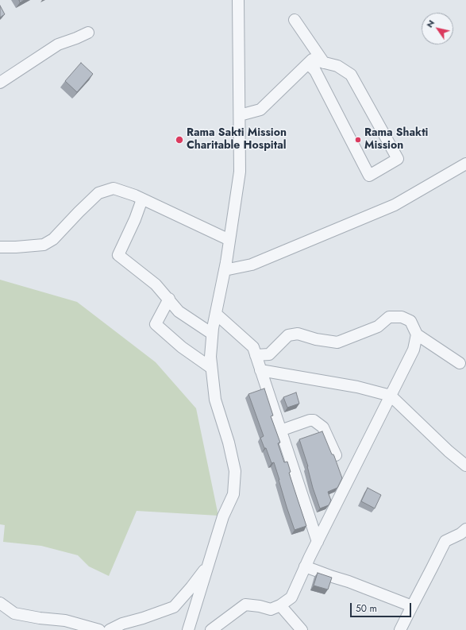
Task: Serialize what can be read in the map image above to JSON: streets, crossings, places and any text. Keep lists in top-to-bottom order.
{
  "places": ["Rama Sakti Mission Charitable Hospital", "Rama Shakti Mission"],
  "scale_bar": "50 m",
  "north": "top left"
}
